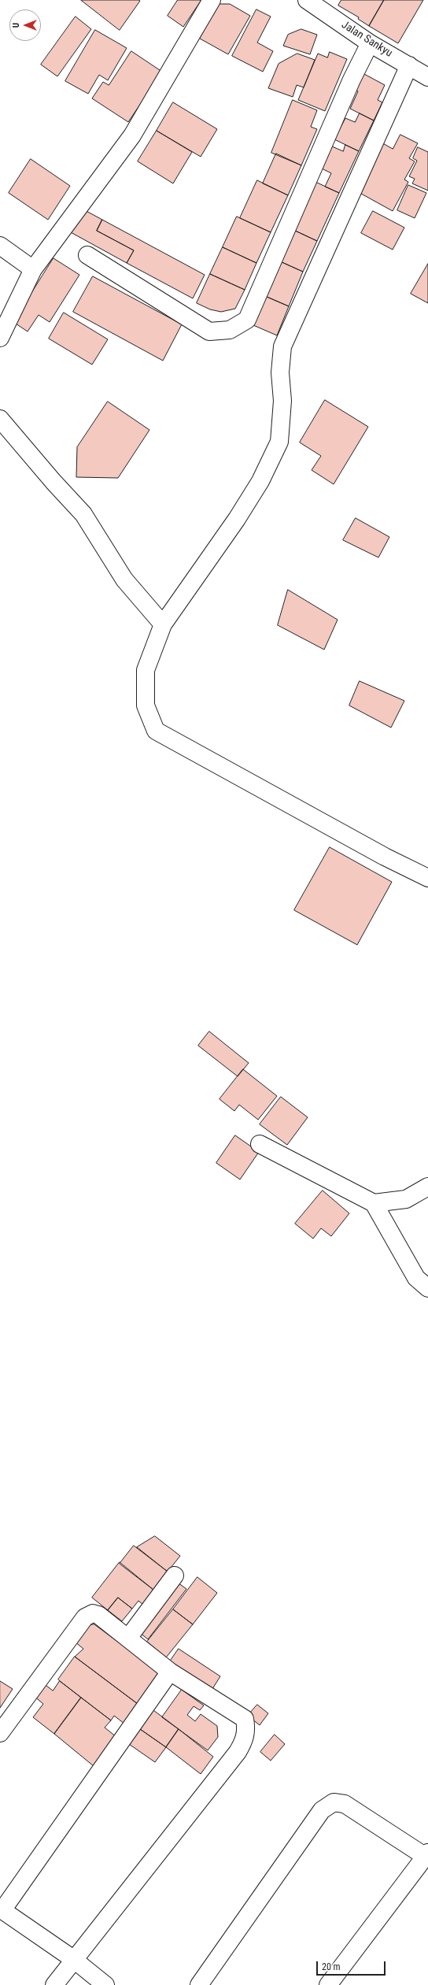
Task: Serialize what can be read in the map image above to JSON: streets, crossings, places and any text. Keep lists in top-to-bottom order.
{
  "streets": {
    "street": ["Jalan Sankyu"]
  },
  "scale_bar": "20 m",
  "north": "left"
}
